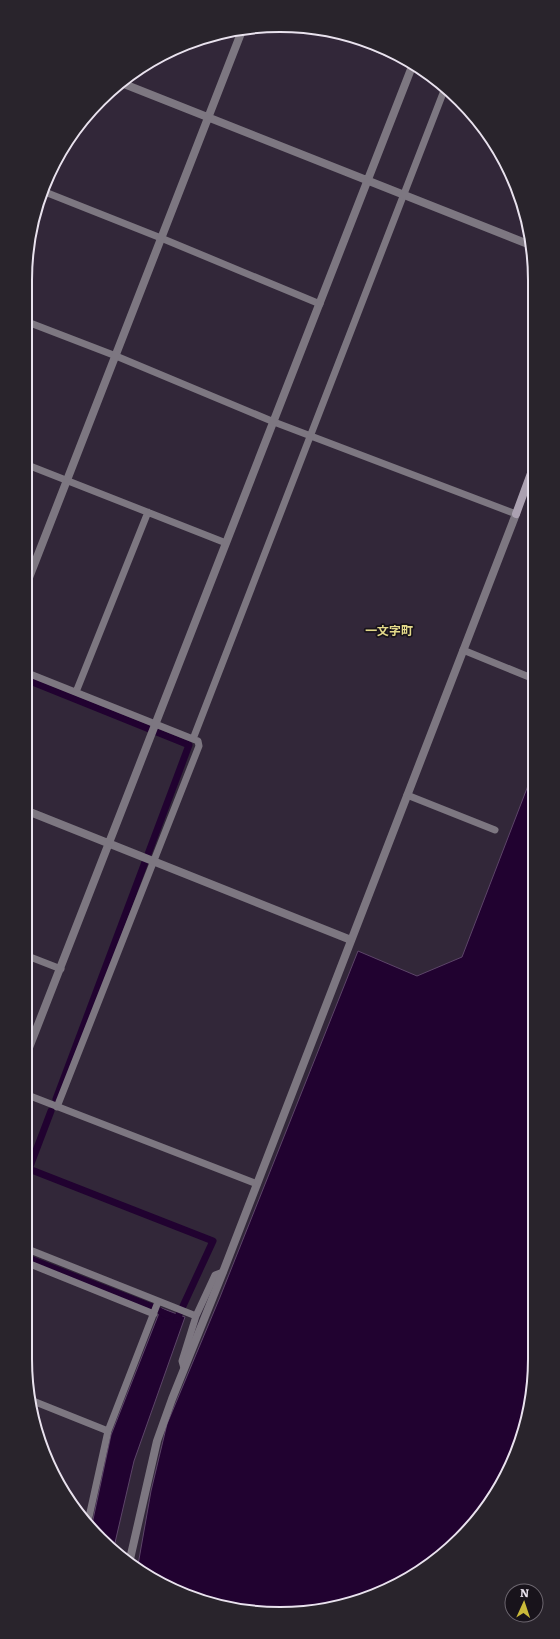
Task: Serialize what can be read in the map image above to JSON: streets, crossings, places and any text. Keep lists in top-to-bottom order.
{
  "districts": ["一文字町"],
  "north": "top"
}
